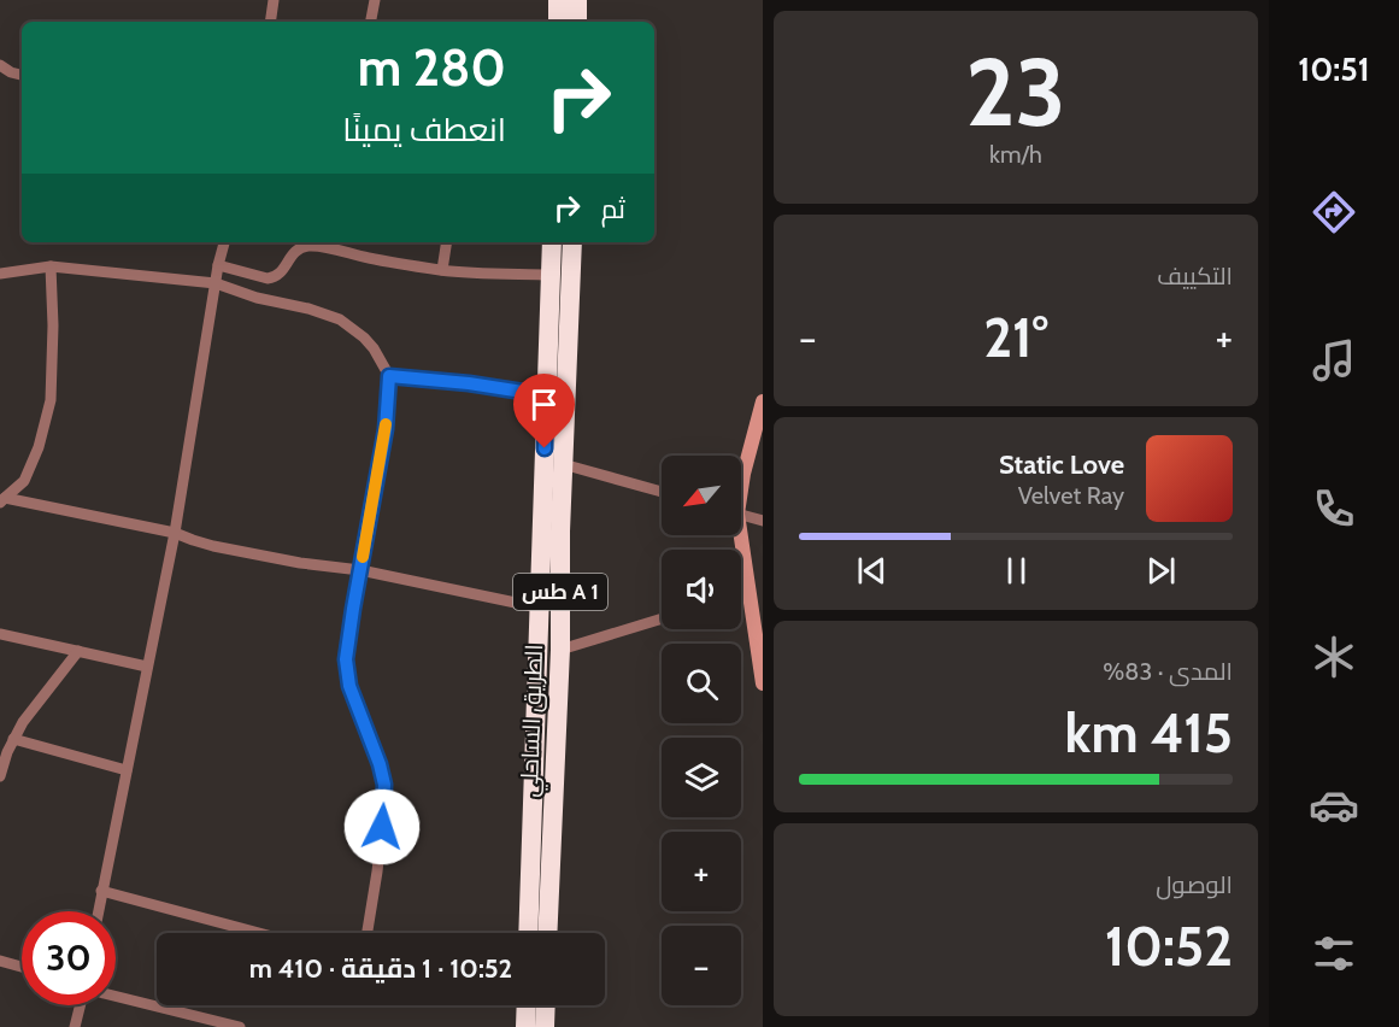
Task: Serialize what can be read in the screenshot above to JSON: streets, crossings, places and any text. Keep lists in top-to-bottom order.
{
  "streets": {
    "highway": ["طس A 1", "الطريق الساحلي"]
  },
  "north": "bottom left",
  "page": {
    "tabs": "10:51",
    "tile": [
      ["23", "km/h"],
      "التكييف",
      ["المدى · 83%", "415 km"],
      ["الوصول", "10:52"]
    ],
    "turn": ["280 m", "انعطف يمينًا"],
    "then": "ثم",
    "heat": ["−", "21°", "+"],
    "song": ["Static Love", "Velvet Ray"],
    "map_buttons": ["+", "−"],
    "limit": "30",
    "trip": "10:52 · 1 دقيقة · 410 m"
  }
}
